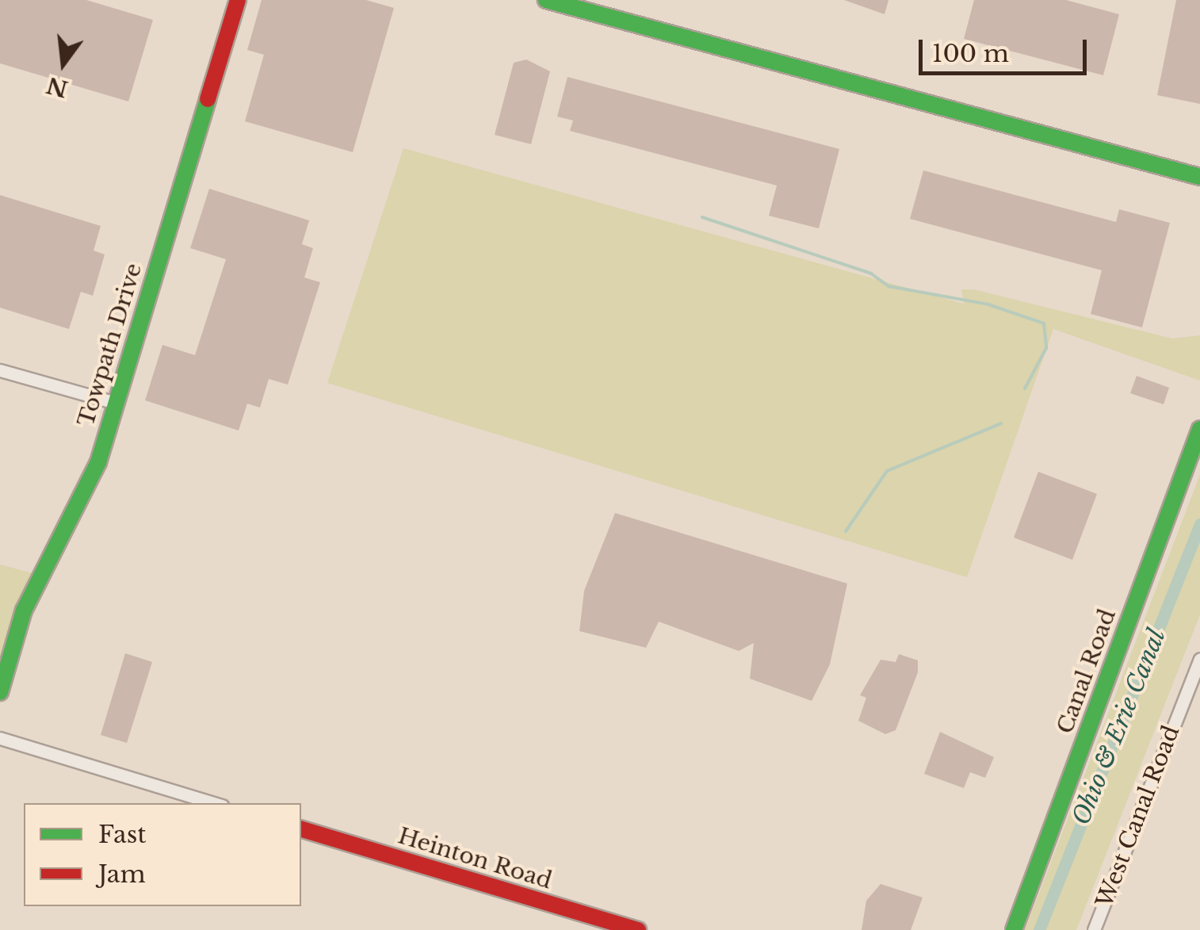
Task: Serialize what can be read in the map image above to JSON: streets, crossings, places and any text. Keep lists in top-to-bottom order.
{
  "streets": {
    "street": [
      "Towpath Drive",
      "Canal Road",
      "West Canal Road",
      "Heinton Road"
    ]
  },
  "water": ["Ohio & Erie Canal"],
  "legend": ["Fast", "Jam"],
  "scale_bar": "100 m",
  "north": "bottom"
}
